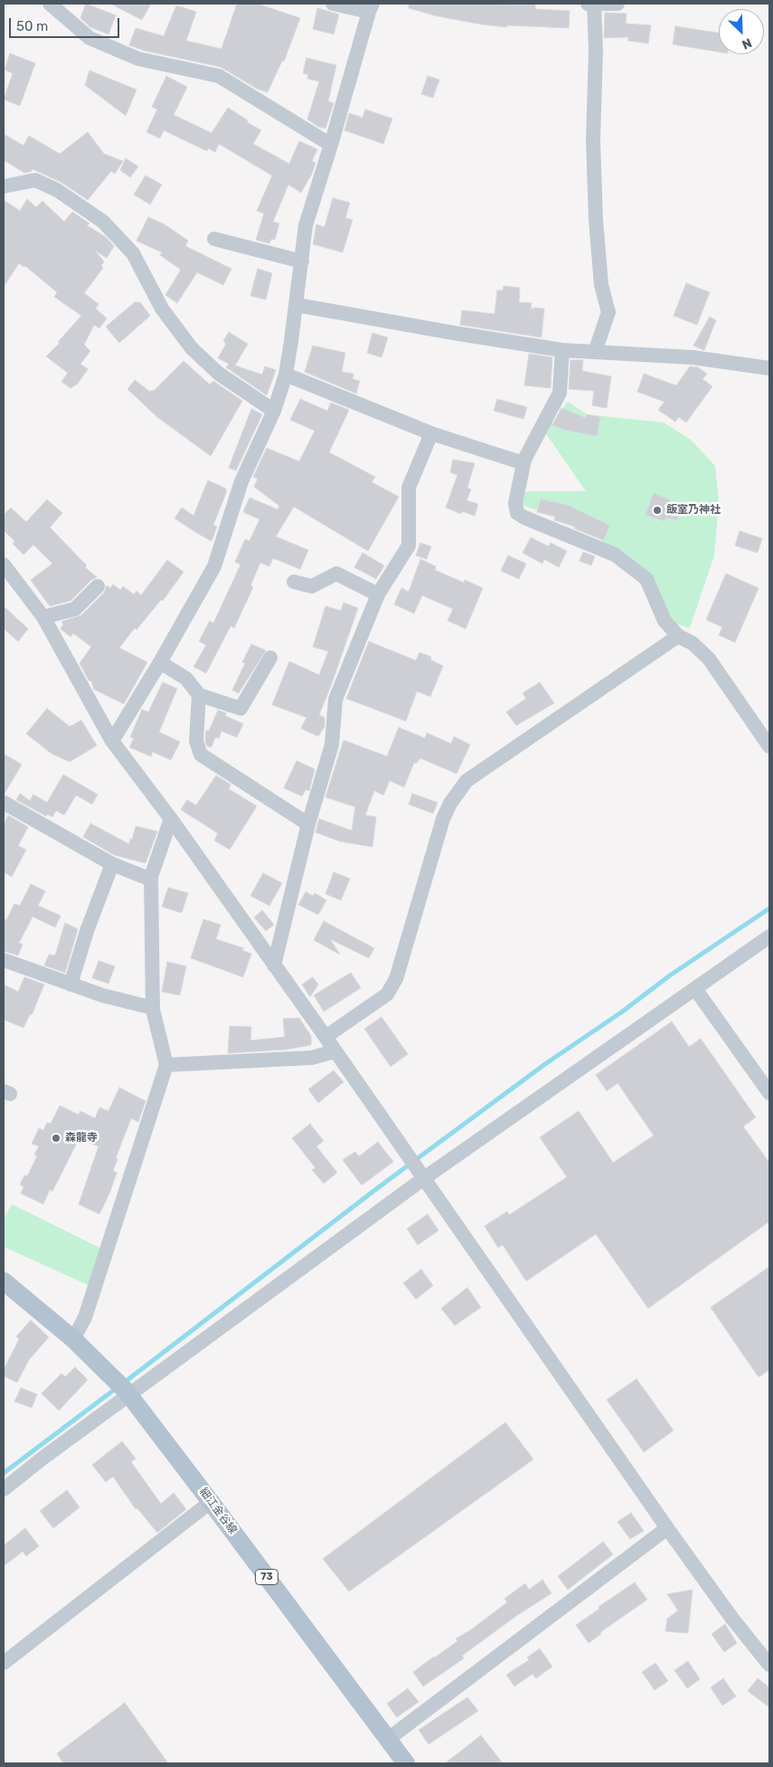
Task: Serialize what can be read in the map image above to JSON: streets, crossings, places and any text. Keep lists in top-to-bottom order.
{
  "streets": {
    "main road": ["細江金谷線", "73"]
  },
  "places": ["飯室乃神社", "森龍寺"],
  "scale_bar": "50 m",
  "north": "bottom right"
}
